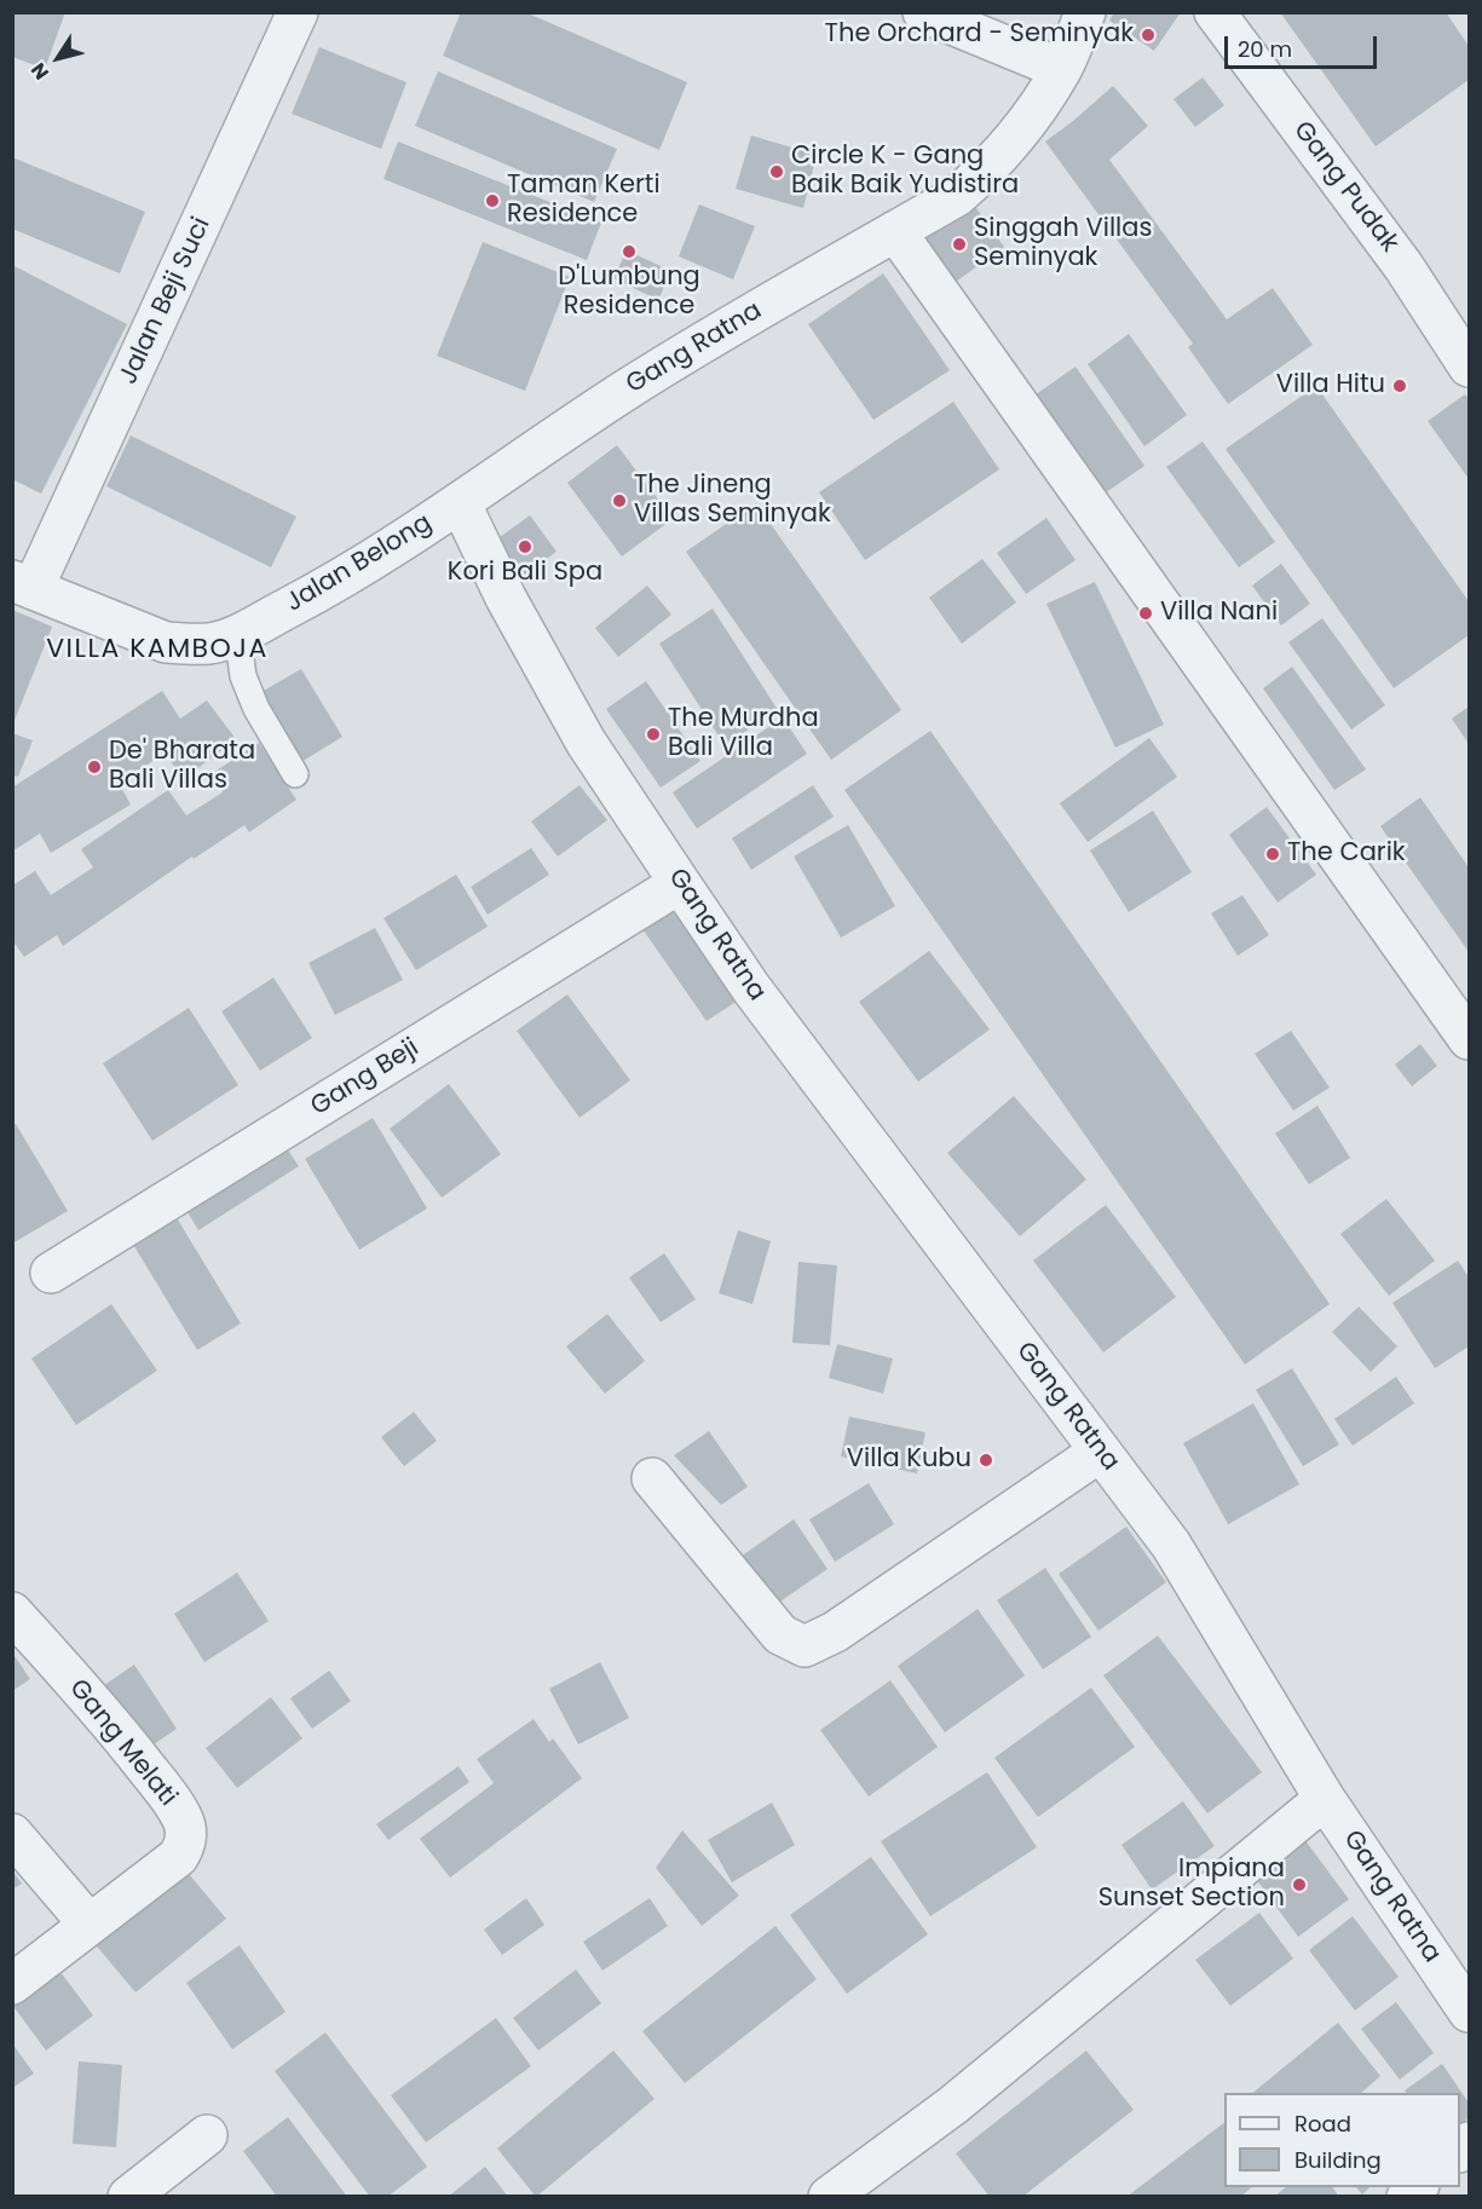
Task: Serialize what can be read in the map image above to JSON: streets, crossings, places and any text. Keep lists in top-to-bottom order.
{
  "streets": {
    "street": [
      "Gang Pudak",
      "Jalan Beji Suci",
      "Gang Ratna",
      "Jalan Belong",
      "Gang Beji",
      "Gang Melati"
    ]
  },
  "crossings": [
    ["Jalan Beji Suci", "Jalan Belong"],
    ["Gang Ratna", "Jalan Belong"],
    ["Gang Ratna", "Gang Beji"]
  ],
  "districts": ["VILLA KAMBOJA"],
  "places": [
    "The Orchard - Seminyak",
    "Circle K - Gang Baik Baik Yudistira",
    "Taman Kerti Residence",
    "Singgah Villas Seminyak",
    "D'Lumbung Residence",
    "Villa Hitu",
    "The Jineng Villas Seminyak",
    "Kori Bali Spa",
    "Villa Nani",
    "The Murdha Bali Villa",
    "De' Bharata Bali Villas",
    "The Carik",
    "Villa Kubu",
    "Impiana Sunset Section"
  ],
  "legend": ["Road", "Building"],
  "scale_bar": "20 m",
  "north": "bottom left"
}
